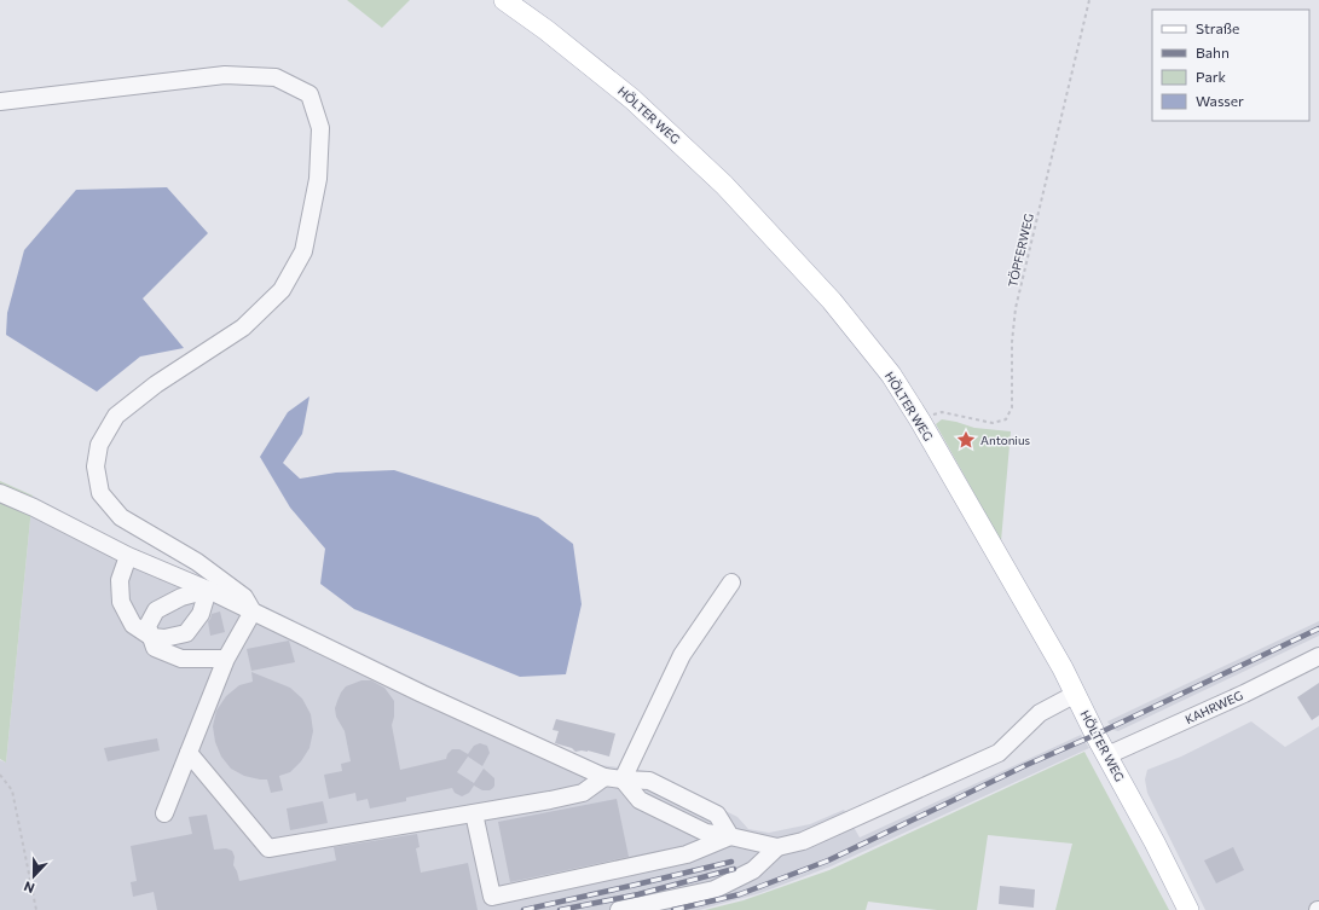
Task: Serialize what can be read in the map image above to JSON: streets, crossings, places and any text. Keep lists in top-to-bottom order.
{
  "streets": {
    "main road": ["HÖLTER WEG"],
    "street": ["KAHRWEG"],
    "path": ["TÖPFERWEG"]
  },
  "crossings": [
    ["HÖLTER WEG", "TÖPFERWEG"],
    ["HÖLTER WEG", "KAHRWEG"]
  ],
  "places": {
    "place": ["Antonius"]
  },
  "legend": [
    "Straße",
    "Bahn",
    "Park",
    "Wasser"
  ],
  "north": "bottom"
}
